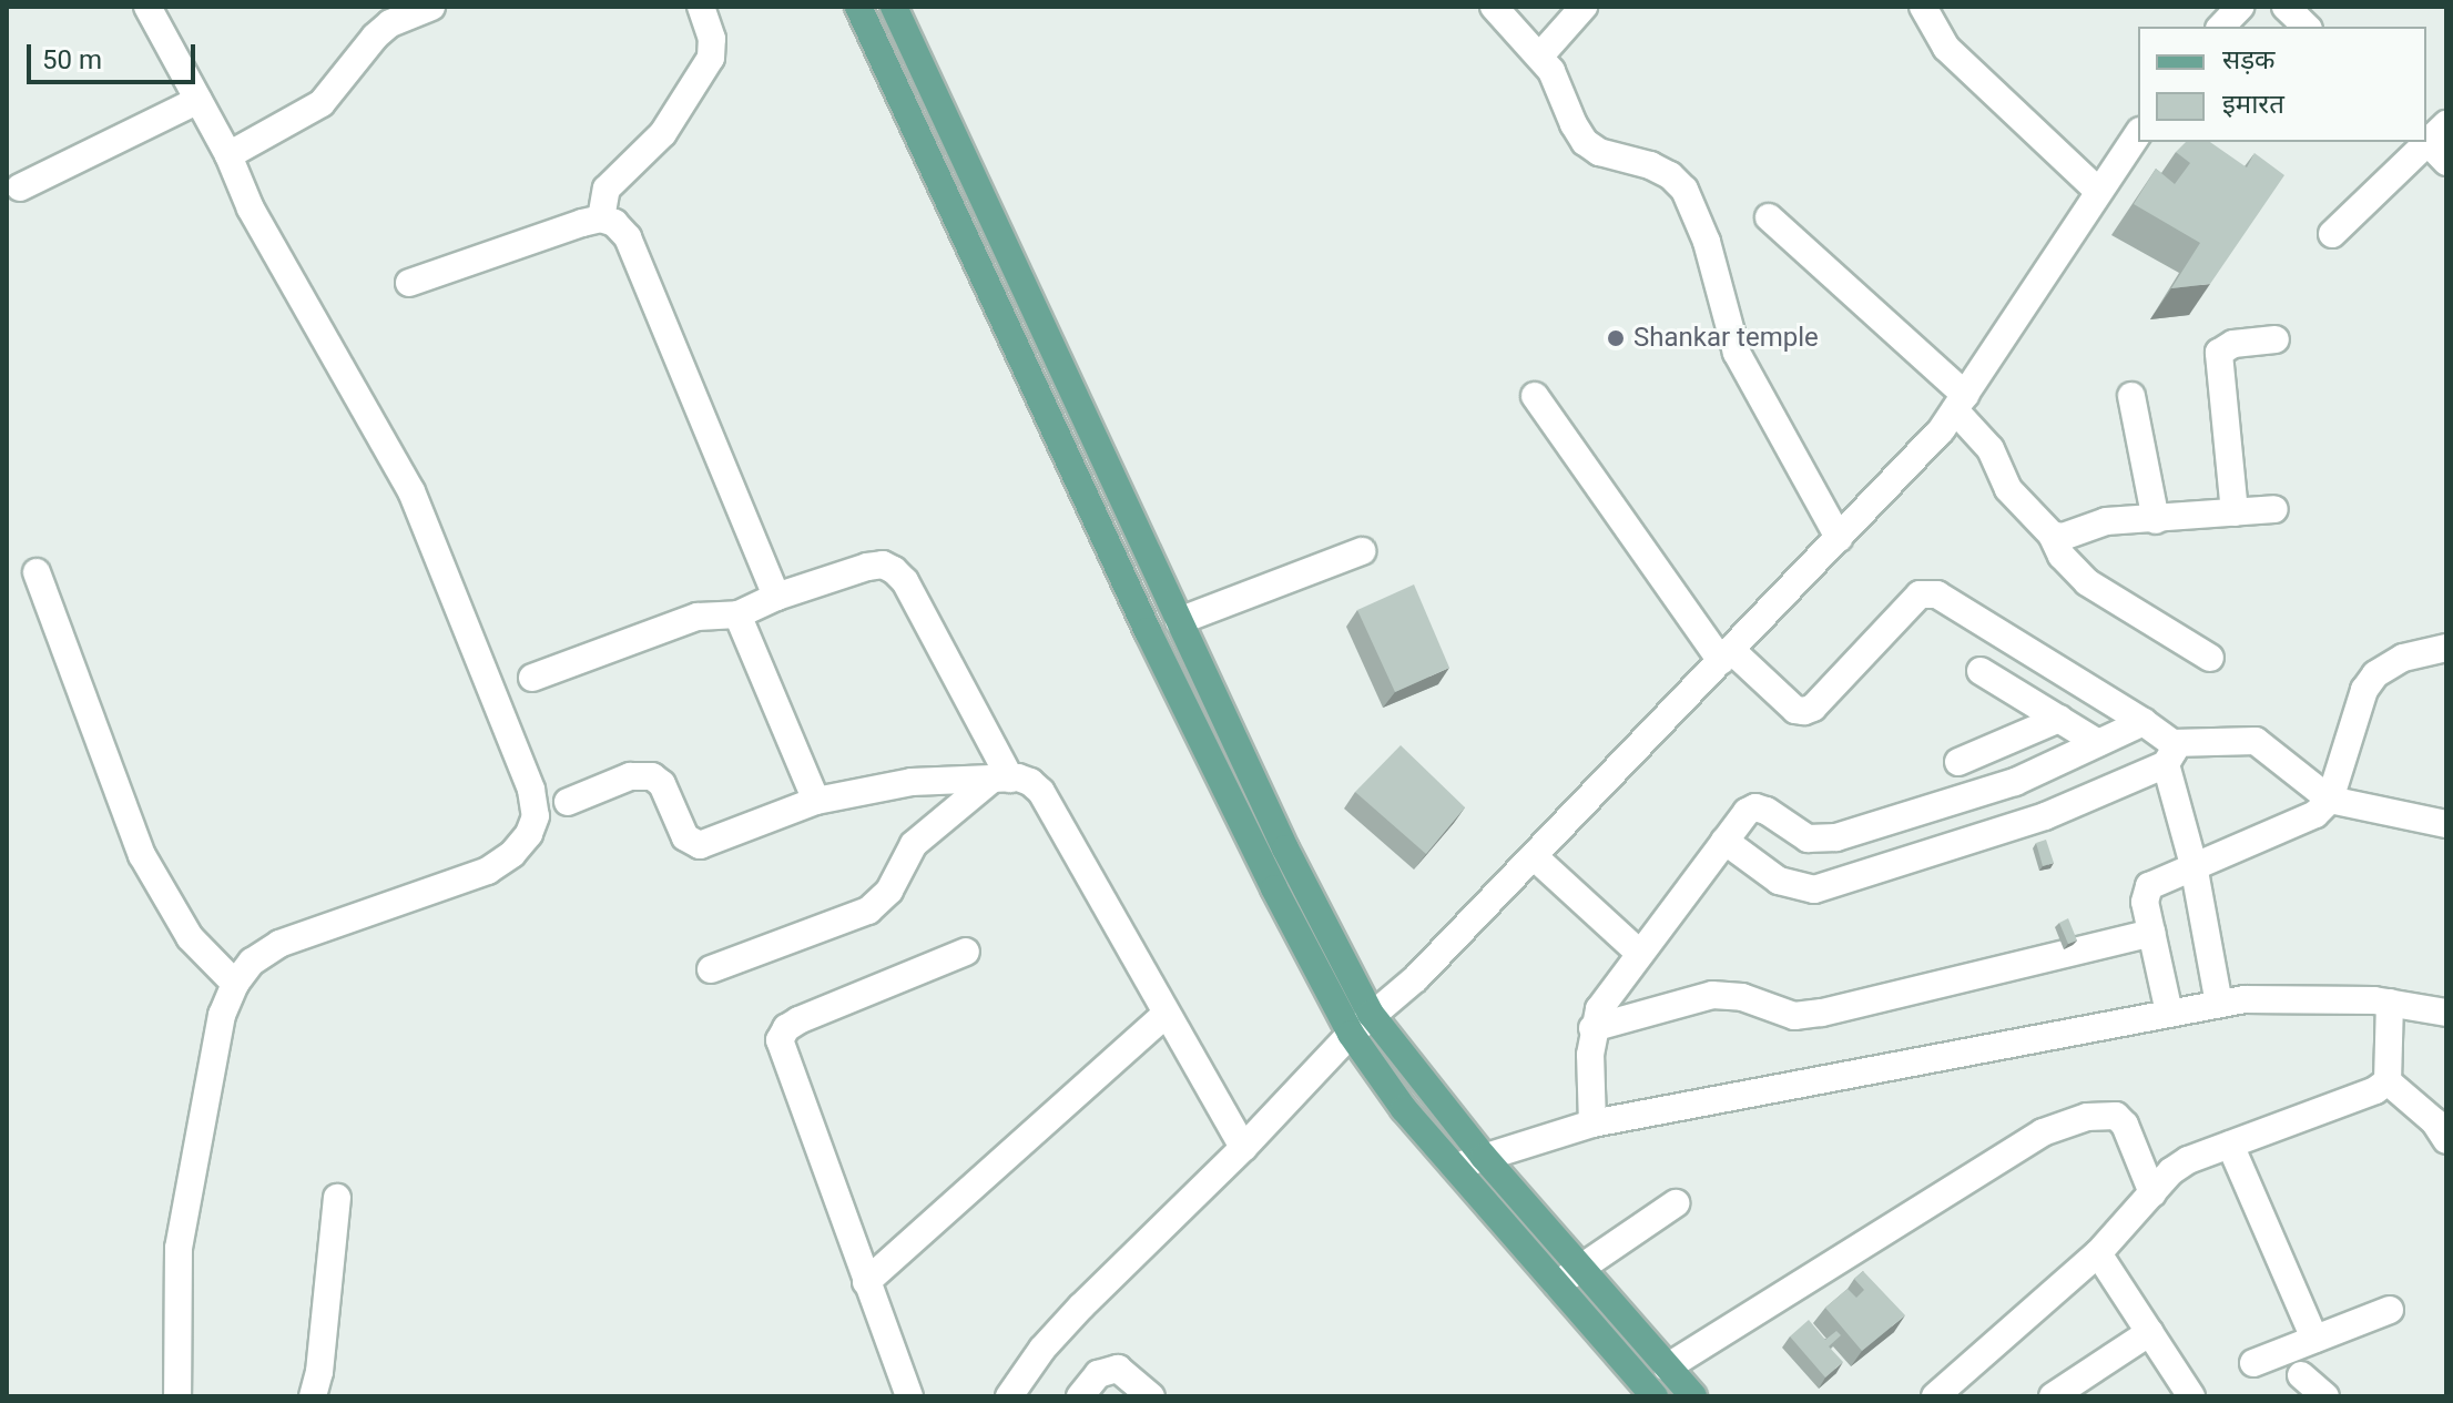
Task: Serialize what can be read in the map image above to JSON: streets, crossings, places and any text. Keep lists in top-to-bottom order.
{
  "places": ["Shankar temple"],
  "legend": ["सड़क", "इमारत"],
  "scale_bar": "50 m"
}
